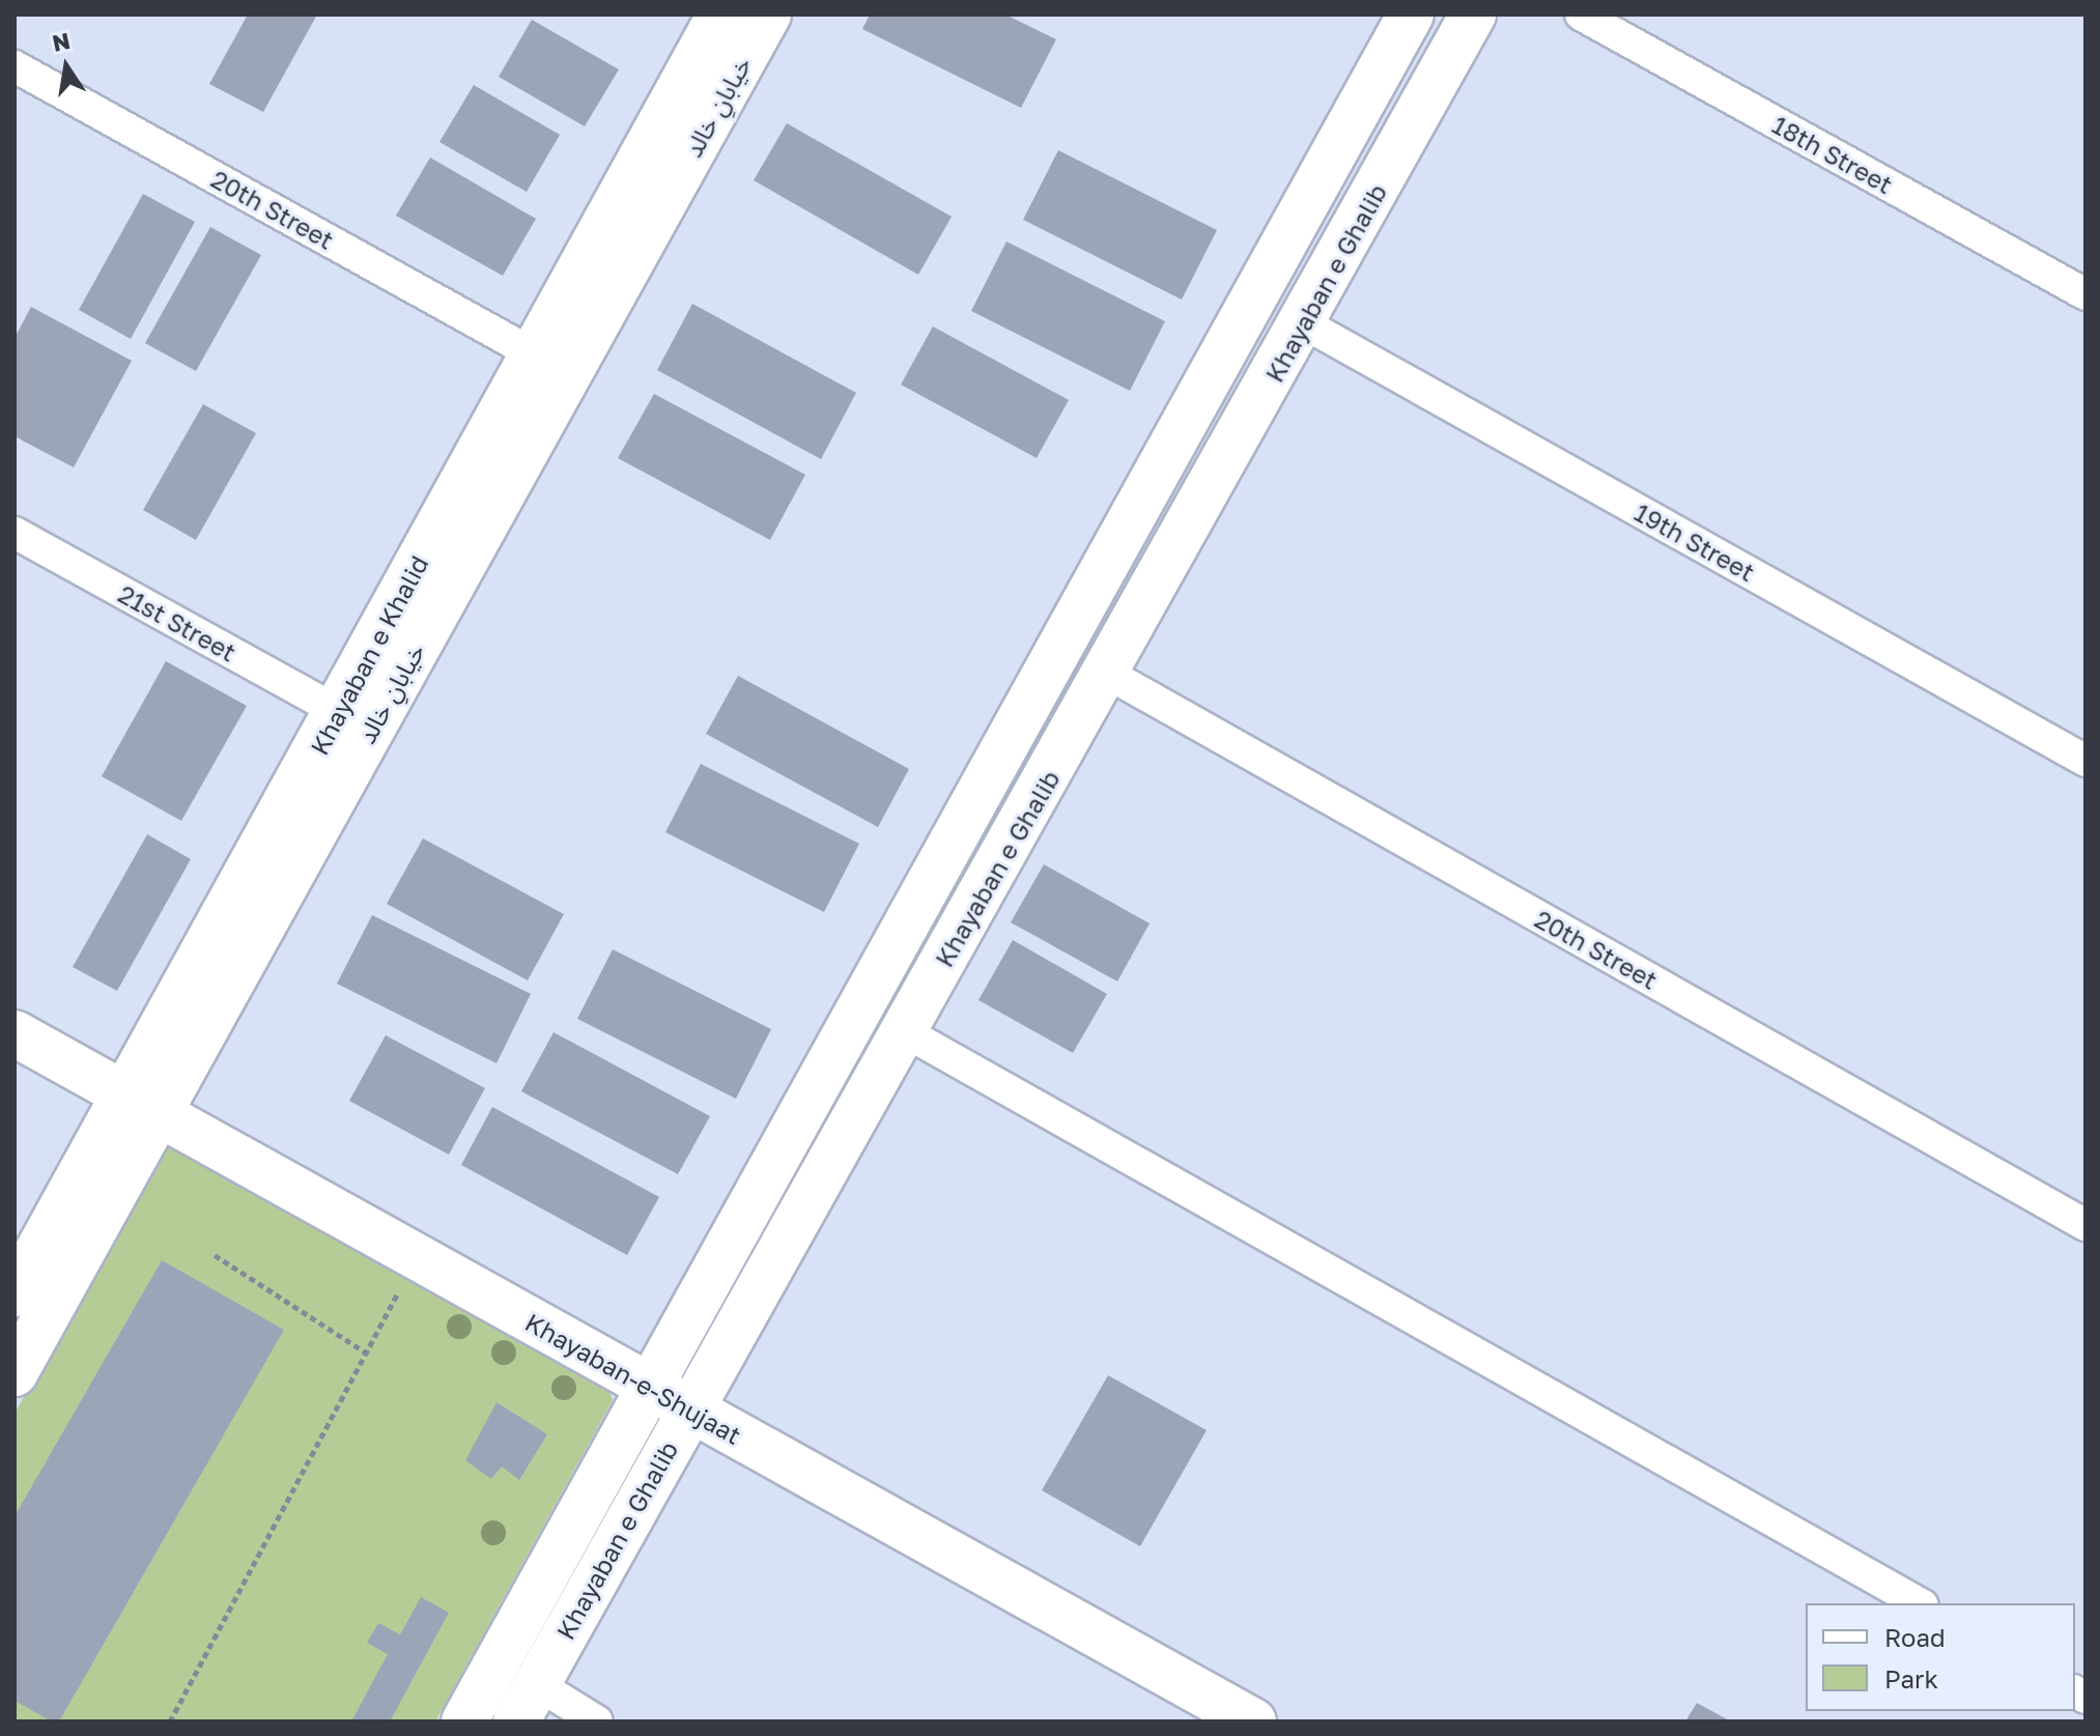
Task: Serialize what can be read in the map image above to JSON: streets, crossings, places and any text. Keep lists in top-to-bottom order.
{
  "streets": {
    "street": [
      "خیابانِ خالد",
      "18th Street",
      "20th Street",
      "Khayaban e Ghalib",
      "19th Street",
      "21st Street",
      "Khayaban e Khalid",
      "Khayaban-e-Shujaat"
    ]
  },
  "crossings": [
    ["خیابانِ خالد", "Khayaban e Khalid"],
    ["خیابانِ خالد", "Khayaban-e-Shujaat"],
    ["20th Street", "Khayaban e Ghalib"],
    ["20th Street", "Khayaban e Khalid"],
    ["Khayaban e Ghalib", "19th Street"],
    ["Khayaban e Ghalib", "Khayaban-e-Shujaat"],
    ["21st Street", "Khayaban e Khalid"],
    ["Khayaban e Khalid", "Khayaban-e-Shujaat"]
  ],
  "legend": ["Road", "Park"],
  "north": "top"
}
